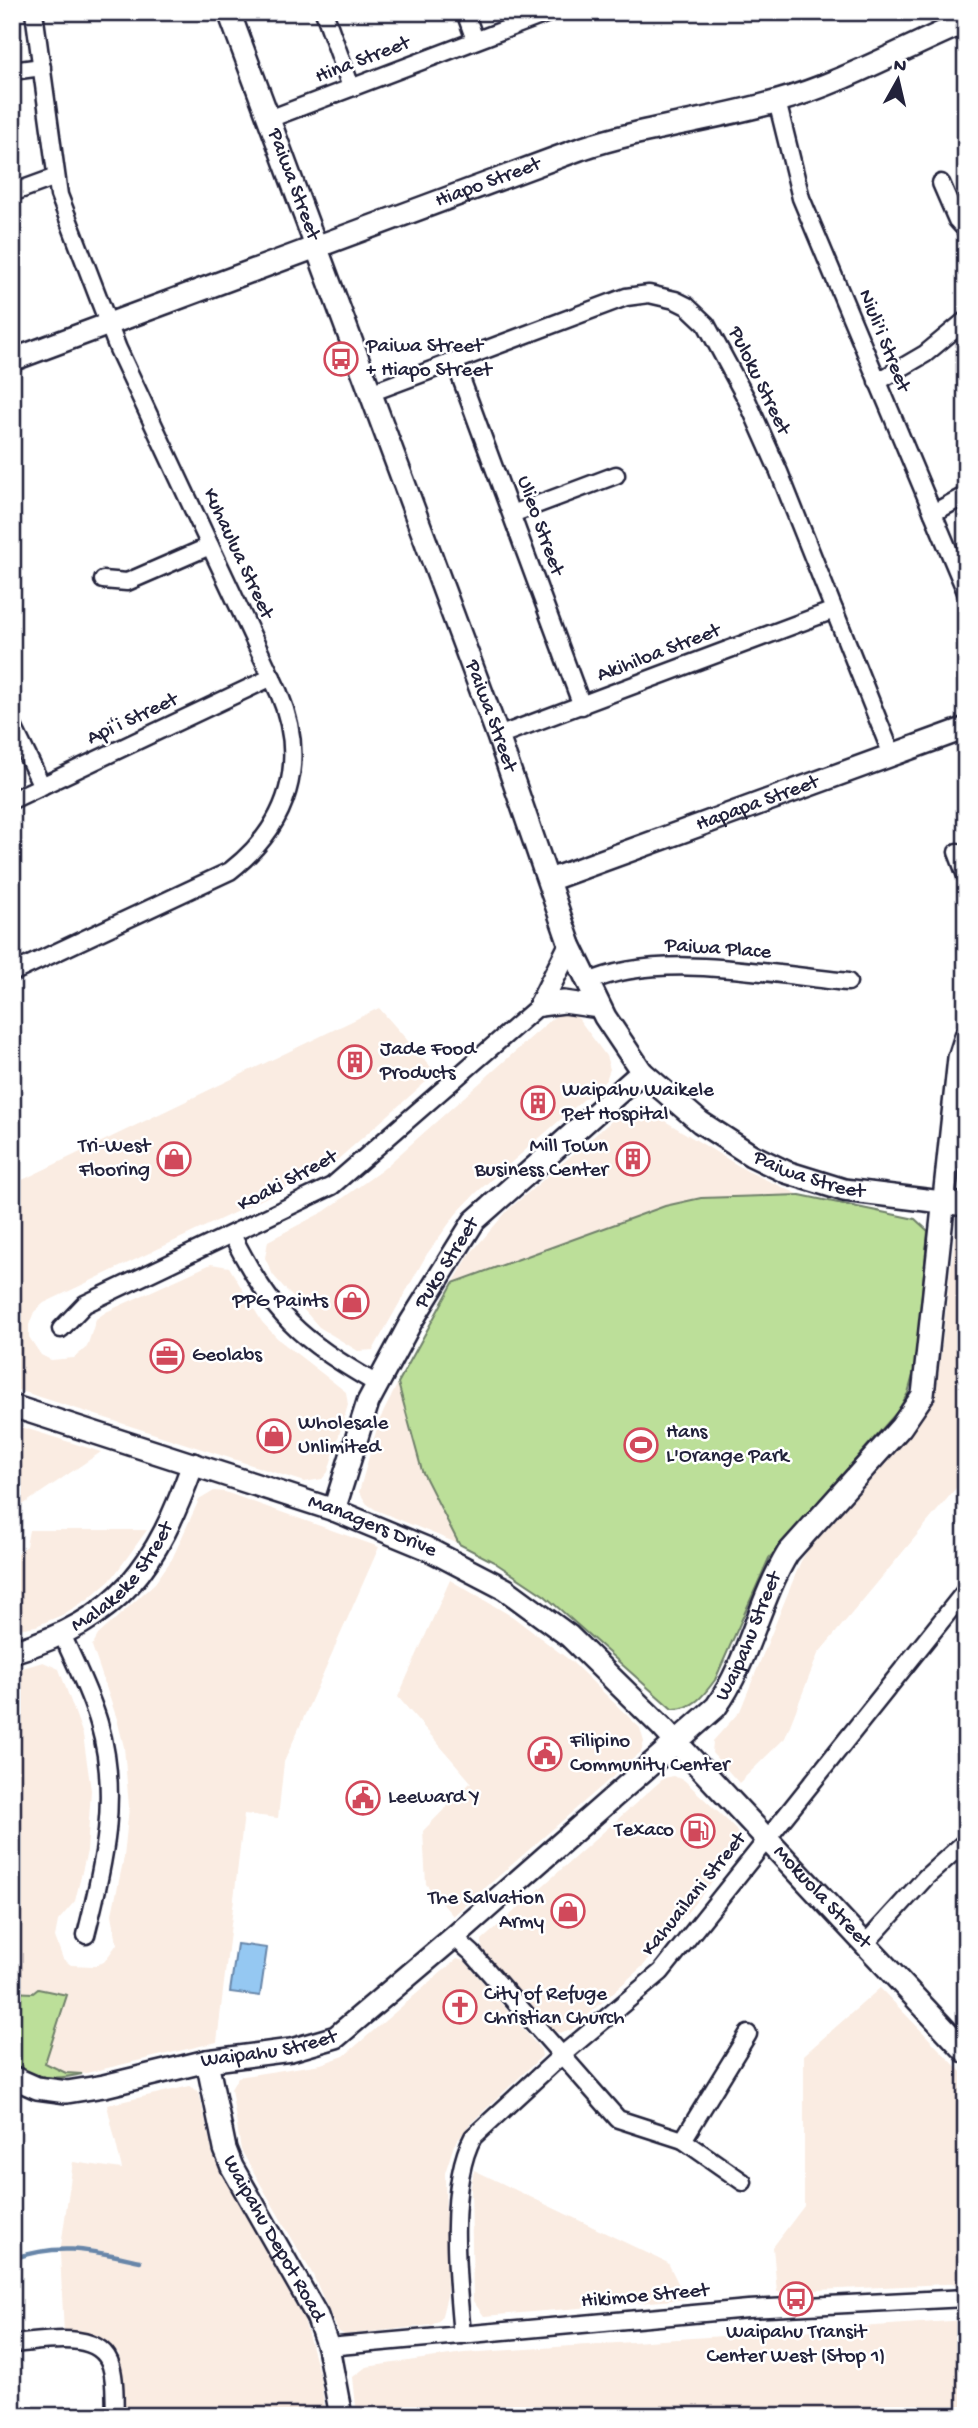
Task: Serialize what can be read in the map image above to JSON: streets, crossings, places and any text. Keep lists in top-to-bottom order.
{
  "streets": {
    "street": [
      "Hina Street",
      "Hiapo Street",
      "Paiwa Street",
      "Niuli'i Street",
      "Puloku Street",
      "Ulieo Street",
      "Kuhaulua Street",
      "Akihiloa Street",
      "Apiʻi Street",
      "Hapapa Street",
      "Paiwa Place",
      "Koaki Street",
      "Puko Street",
      "Managers Drive",
      "Malakeke Street",
      "Waipahu Street",
      "Kahuailani Street",
      "Mokuola Street",
      "Waipahu Depot Road",
      "Hikimoe Street"
    ]
  },
  "crossings": [
    ["Hina Street", "Paiwa Street"],
    ["Hiapo Street", "Paiwa Street"],
    ["Hiapo Street", "Niuli'i Street"],
    ["Hiapo Street", "Kuhaulua Street"],
    ["Paiwa Street", "Puloku Street"],
    ["Paiwa Street", "Akihiloa Street"],
    ["Paiwa Street", "Hapapa Street"],
    ["Paiwa Street", "Paiwa Place"],
    ["Paiwa Street", "Puko Street"],
    ["Paiwa Street", "Waipahu Street"],
    ["Puloku Street", "Ulieo Street"],
    ["Puloku Street", "Akihiloa Street"],
    ["Puloku Street", "Hapapa Street"],
    ["Ulieo Street", "Akihiloa Street"],
    ["Kuhaulua Street", "Apiʻi Street"],
    ["Puko Street", "Managers Drive"],
    ["Managers Drive", "Malakeke Street"],
    ["Managers Drive", "Waipahu Street"],
    ["Managers Drive", "Mokuola Street"],
    ["Waipahu Street", "Mokuola Street"],
    ["Waipahu Street", "Waipahu Depot Road"],
    ["Kahuailani Street", "Mokuola Street"],
    ["Kahuailani Street", "Hikimoe Street"],
    ["Waipahu Depot Road", "Hikimoe Street"]
  ],
  "places": {
    "bus stop": ["Paiwa Street + Hiapo Street", "Waipahu Transit Center West (Stop 1)"],
    "building": ["Jade Food Products", "Waipahu Waikele Pet Hospital", "Mill Town Business Center"],
    "shop": [
      "Tri-West Flooring",
      "PPG Paints",
      "Wholesale Unlimited",
      "The Salvation Army"
    ],
    "office": ["Geolabs"],
    "sports": ["Hans L'Orange Park"],
    "public building": ["Filipino Community Center", "Leeward Y"],
    "fuel station": ["Texaco"],
    "church": ["City of Refuge Christian Church"]
  },
  "north": "top"
}
